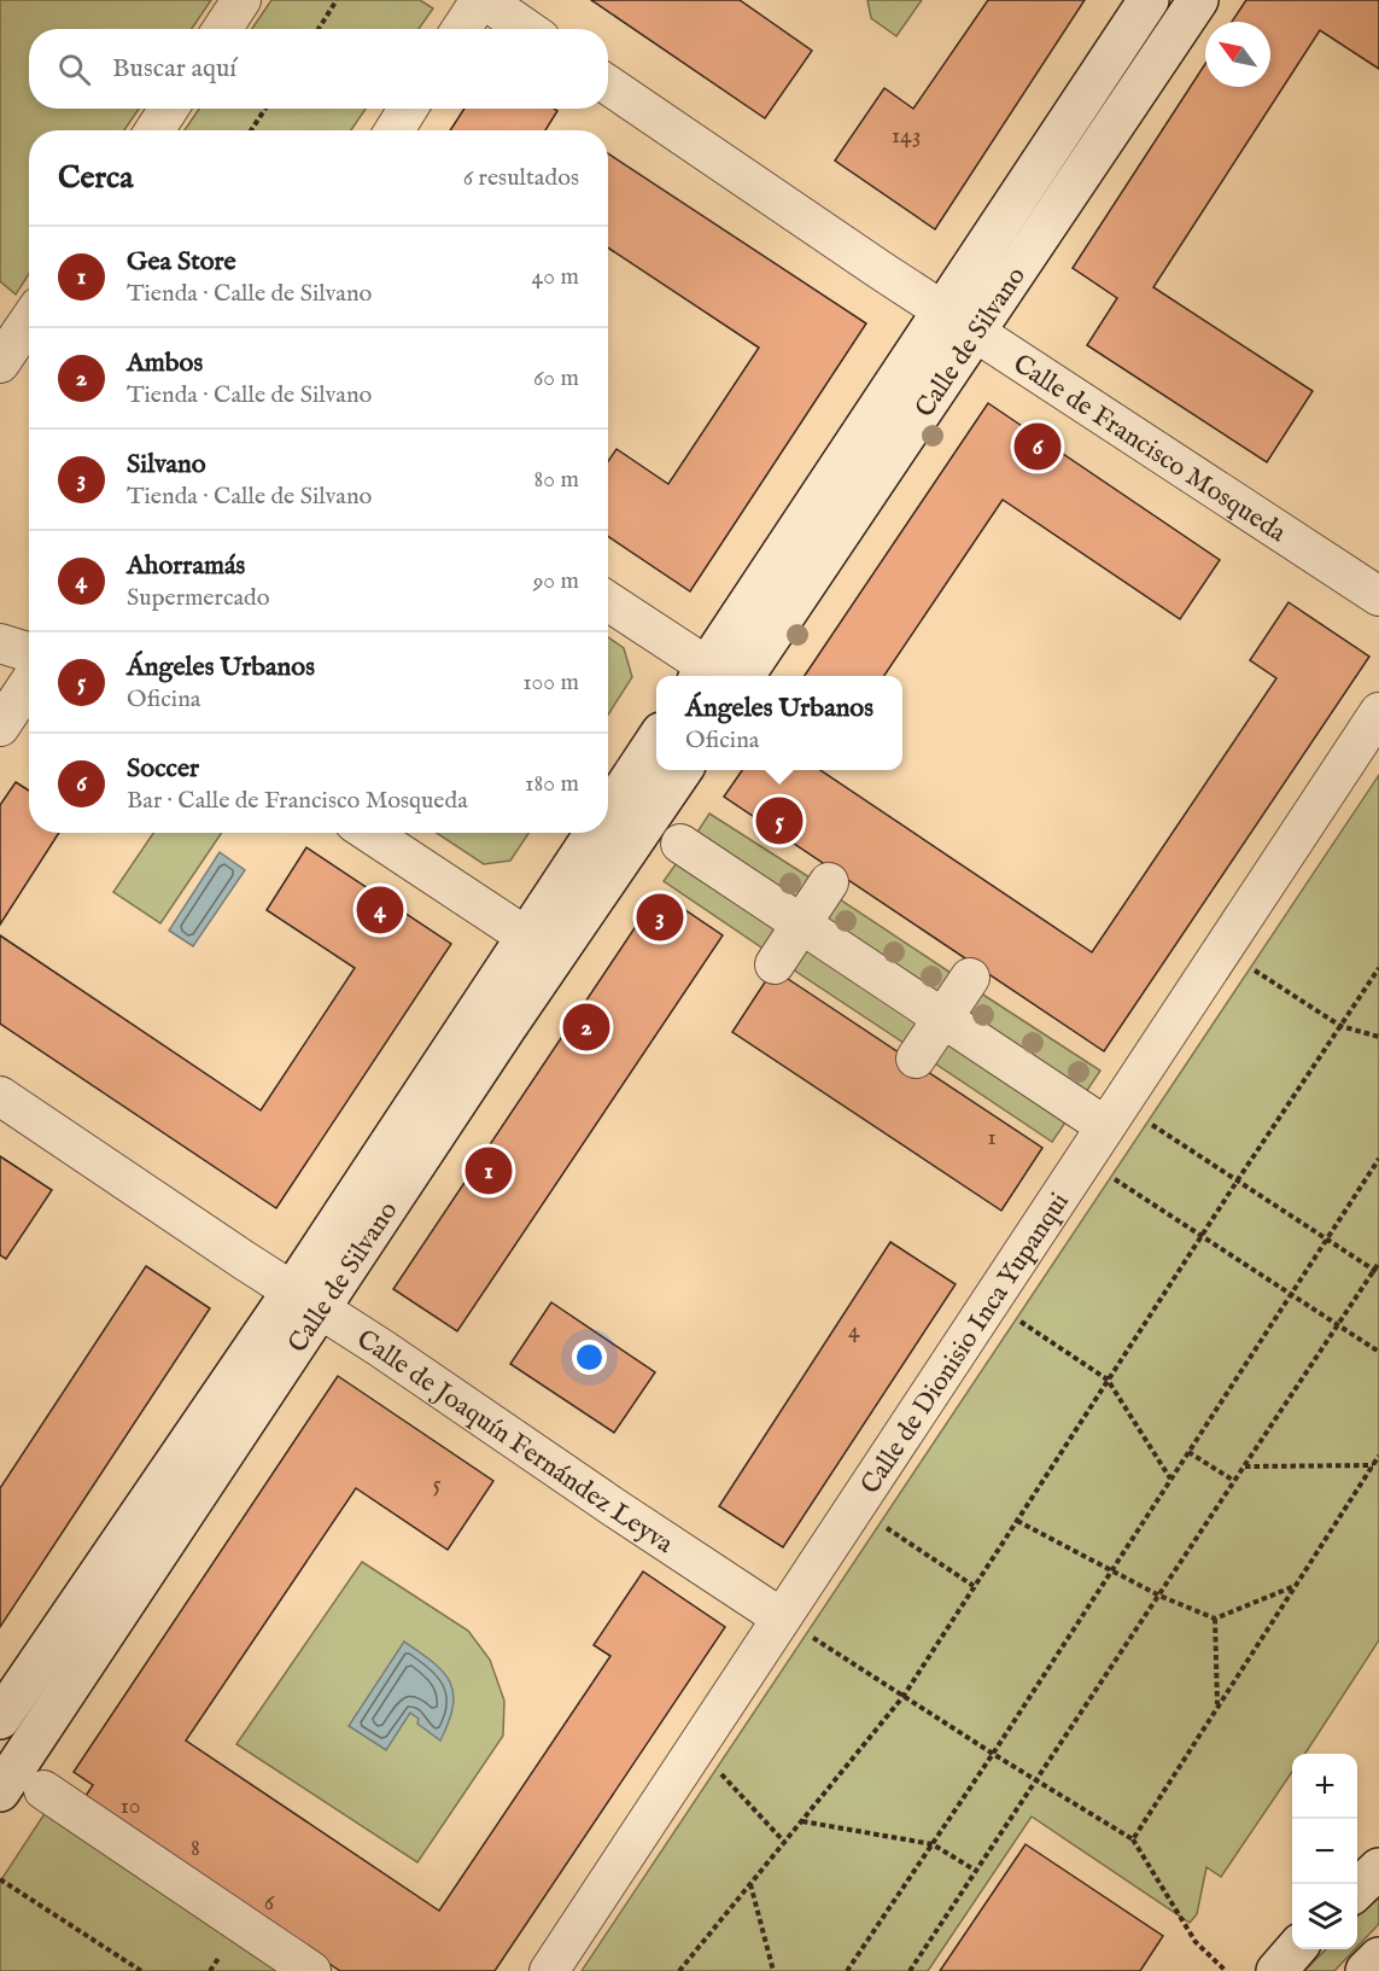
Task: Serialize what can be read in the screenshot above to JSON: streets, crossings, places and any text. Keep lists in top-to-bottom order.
{
  "streets": {
    "street": [
      "Calle de Silvano",
      "Calle de Francisco Mosqueda",
      "Calle de Dionisio Inca Yupanqui",
      "Calle de Joaquín Fernández Leyva"
    ]
  },
  "crossings": [
    ["Calle de Silvano", "Calle de Francisco Mosqueda"],
    ["Calle de Silvano", "Calle de Joaquín Fernández Leyva"],
    ["Calle de Dionisio Inca Yupanqui", "Calle de Joaquín Fernández Leyva"]
  ],
  "house_numbers": [
    "143",
    "1",
    "4",
    "5",
    "10",
    "8",
    "6"
  ],
  "north": "top left",
  "page": {
    "search": "Buscar aquí",
    "heading": ["Cerca", "6 resultados"],
    "list": [
      {
        "mark": "1",
        "name": "Gea Store",
        "note": "Tienda · Calle de Silvano",
        "value": "40 m"
      },
      {
        "mark": "2",
        "name": "Ambos",
        "note": "Tienda · Calle de Silvano",
        "value": "60 m"
      },
      {
        "mark": "3",
        "name": "Silvano",
        "note": "Tienda · Calle de Silvano",
        "value": "80 m"
      },
      {
        "mark": "4",
        "name": "Ahorramás",
        "note": "Supermercado",
        "value": "90 m"
      },
      {
        "mark": "5",
        "name": "Ángeles Urbanos",
        "note": "Oficina",
        "value": "100 m"
      },
      {
        "mark": "6",
        "name": "Soccer",
        "note": "Bar · Calle de Francisco Mosqueda",
        "value": "180 m"
      }
    ],
    "pins": [
      "6",
      "5",
      "4",
      "3",
      "2",
      "1"
    ],
    "popup": ["Ángeles Urbanos", "Oficina"],
    "map_buttons": ["+", "−"]
  }
}
